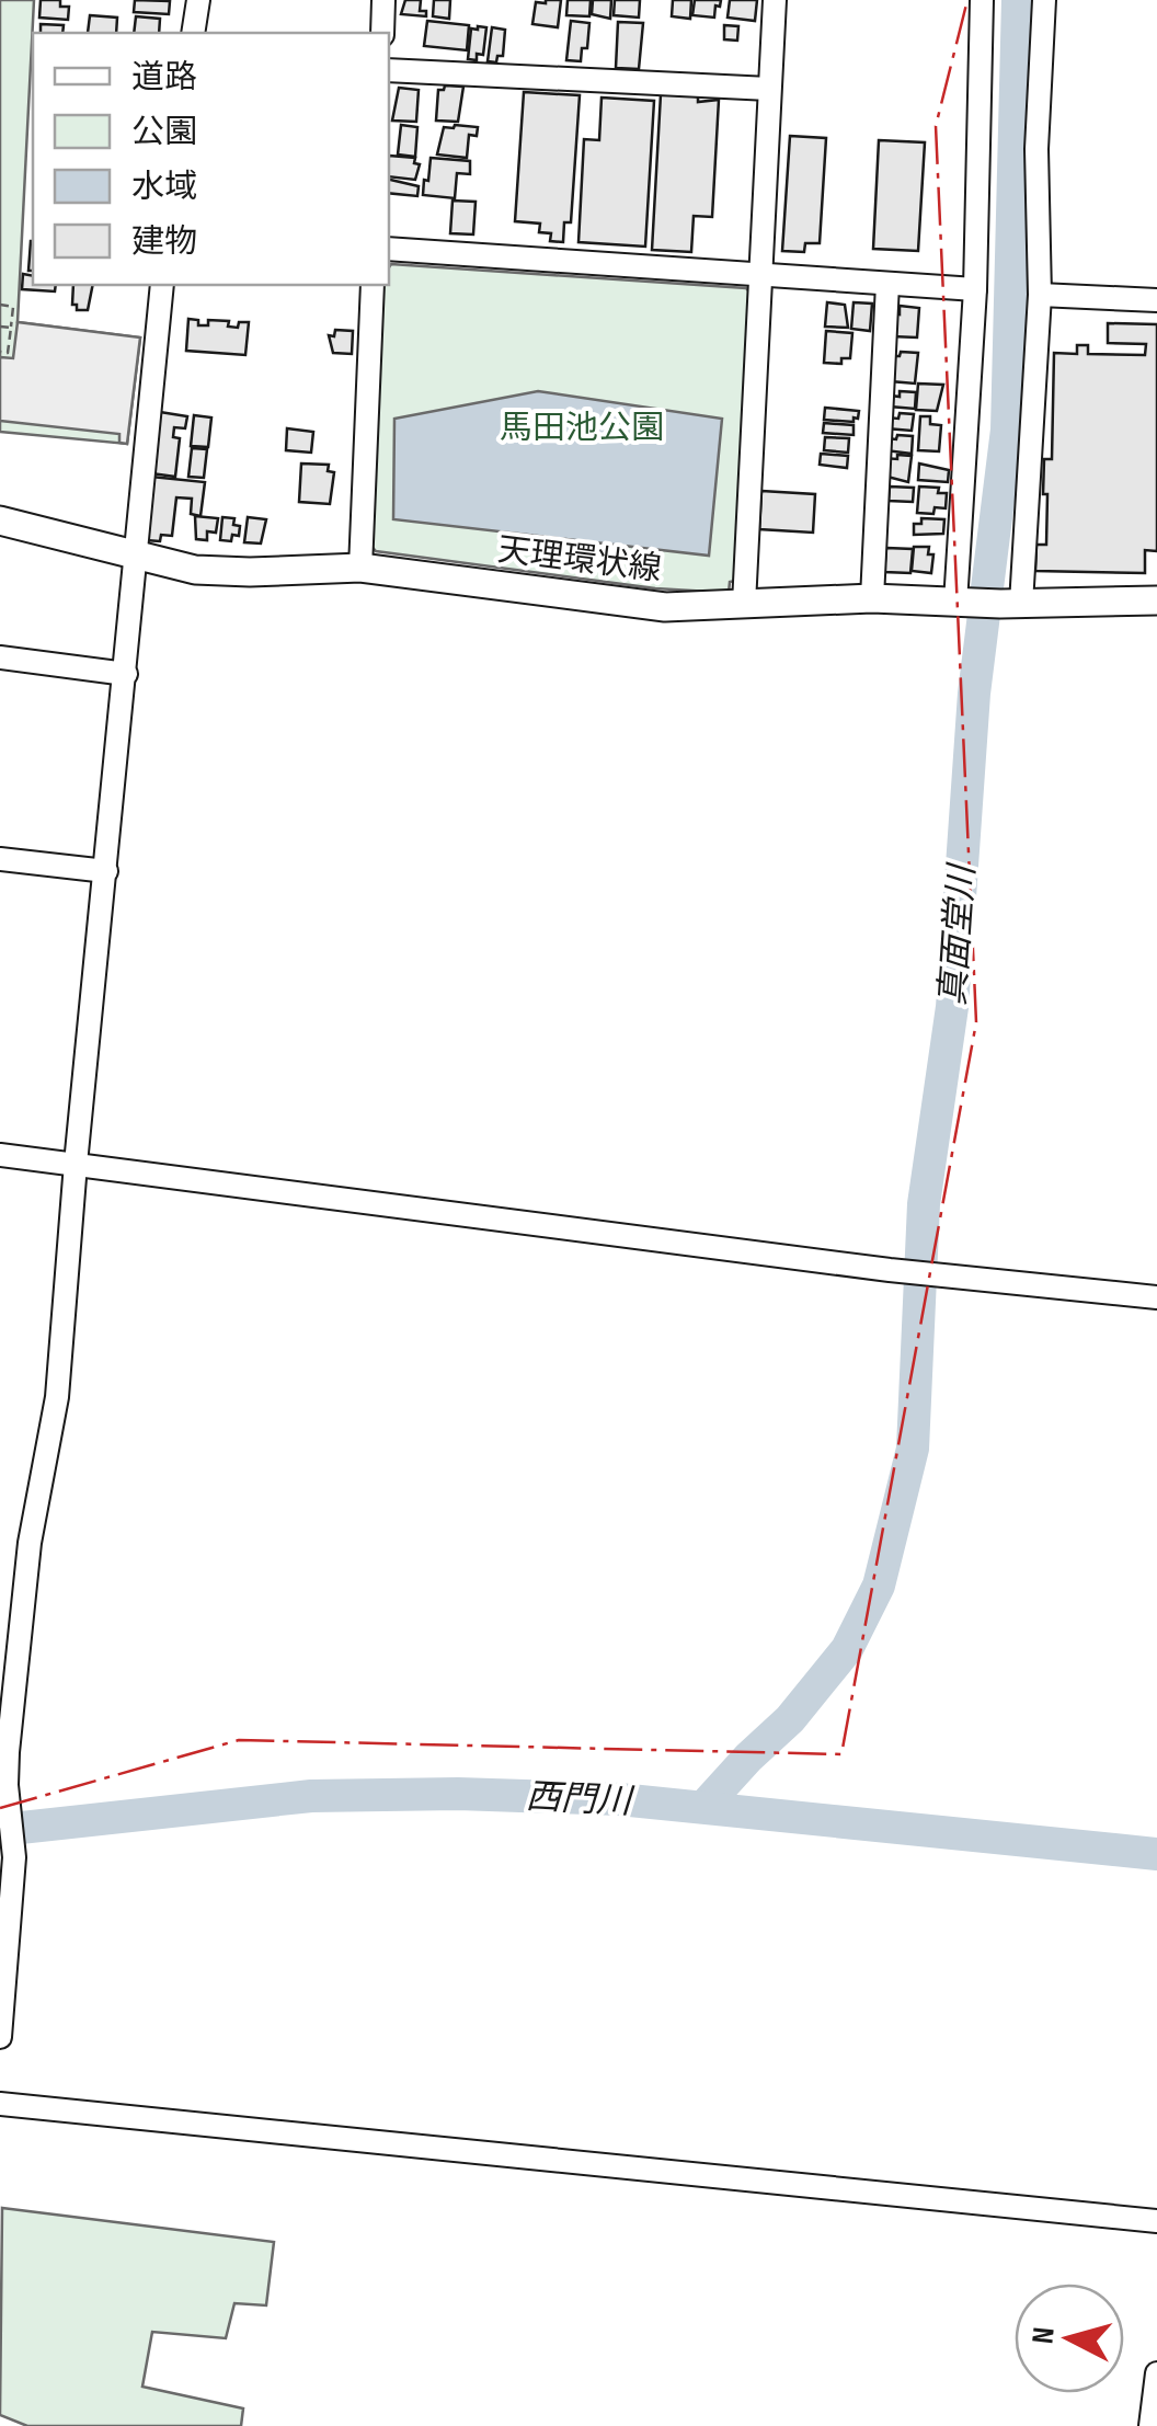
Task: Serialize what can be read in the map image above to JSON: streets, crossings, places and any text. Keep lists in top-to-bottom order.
{
  "streets": {
    "main road": ["天理環状線"]
  },
  "water": ["真面堂川", "西門川"],
  "parks": ["馬田池公園"],
  "legend": [
    "道路",
    "公園",
    "水域",
    "建物"
  ],
  "north": "left"
}
